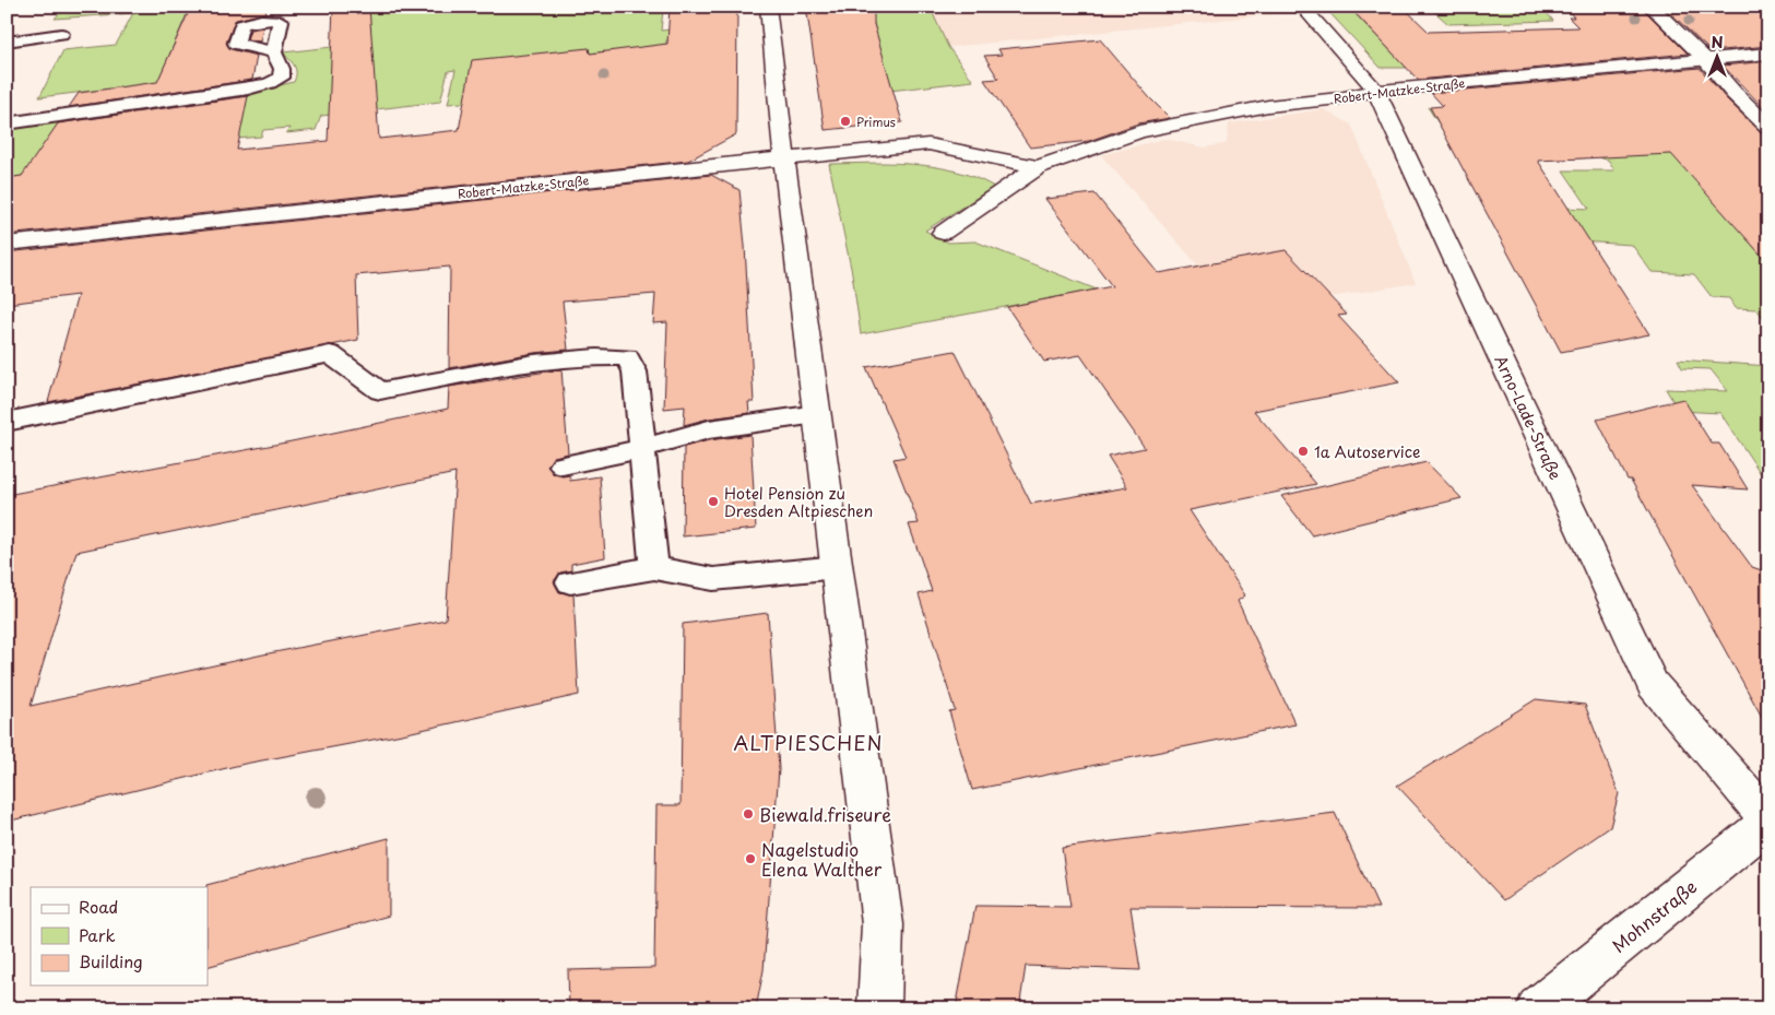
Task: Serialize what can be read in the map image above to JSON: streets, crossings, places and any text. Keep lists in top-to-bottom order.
{
  "streets": {
    "street": ["Robert-Matzke-Straße", "Arno-Lade-Straße", "Mohnstraße"]
  },
  "crossings": [
    ["Robert-Matzke-Straße", "Arno-Lade-Straße"],
    ["Arno-Lade-Straße", "Mohnstraße"]
  ],
  "districts": ["ALTPIESCHEN"],
  "places": [
    "Primus",
    "1a Autoservice",
    "Hotel Pension zu Dresden Altpieschen",
    "Biewald.friseure",
    "Nagelstudio Elena Walther"
  ],
  "legend": ["Road", "Park", "Building"],
  "north": "top"
}
